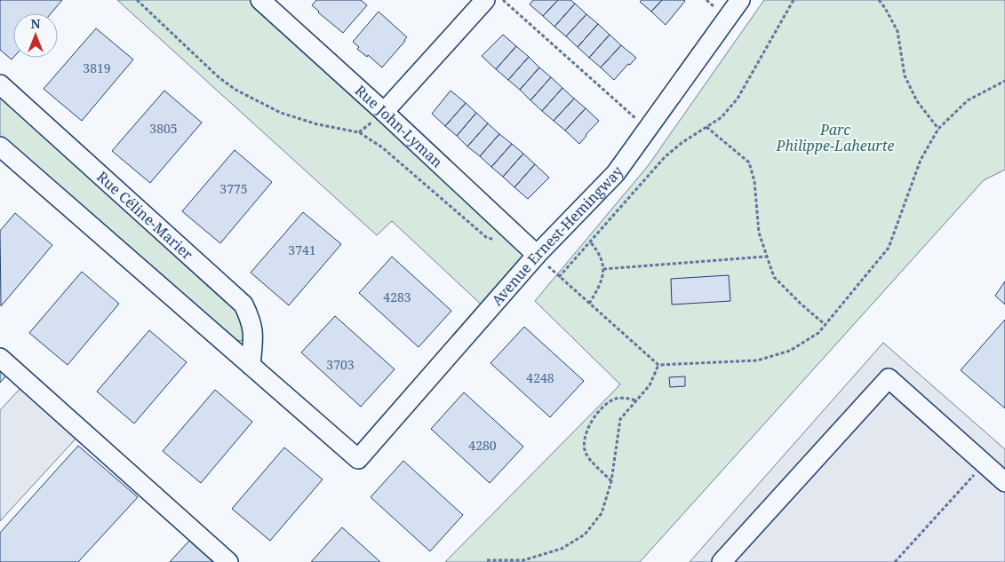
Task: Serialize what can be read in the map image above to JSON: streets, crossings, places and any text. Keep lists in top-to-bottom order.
{
  "streets": {
    "street": ["Rue John-Lyman", "Rue Céline-Marier", "Avenue Ernest-Hemingway"]
  },
  "crossings": [
    ["Rue John-Lyman", "Avenue Ernest-Hemingway"],
    ["Rue Céline-Marier", "Avenue Ernest-Hemingway"]
  ],
  "parks": ["Parc Philippe-Laheurte"],
  "house_numbers": [
    "3819",
    "3805",
    "3775",
    "3741",
    "4283",
    "3703",
    "4248",
    "4280"
  ],
  "north": "top"
}
